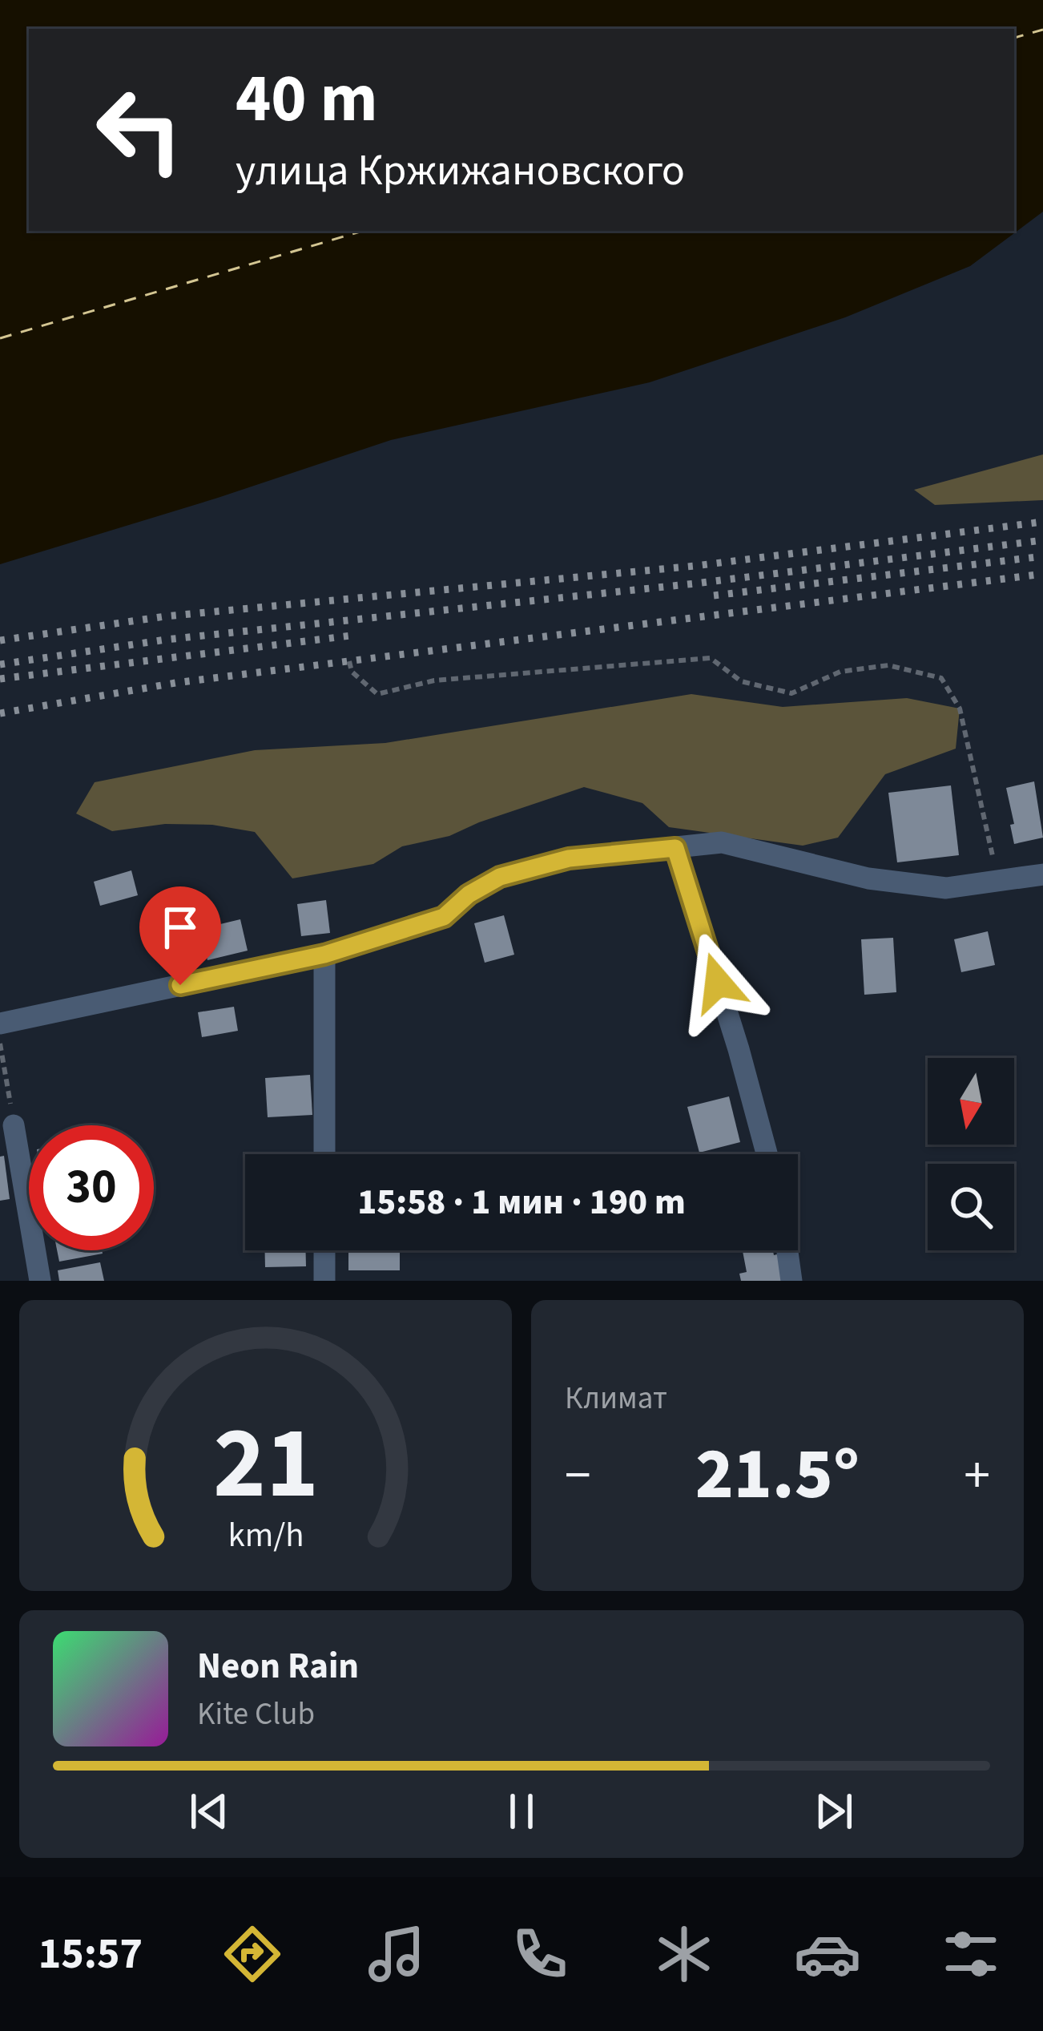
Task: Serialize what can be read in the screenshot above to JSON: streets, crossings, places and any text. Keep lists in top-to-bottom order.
{
  "north": "bottom",
  "page": {
    "turn": ["40 m", "улица Кржижановского"],
    "limit": "30",
    "trip": "15:58 · 1 мин · 190 m",
    "tile": "Климат",
    "heat": ["−", "21.5°", "+"],
    "song": ["Neon Rain", "Kite Club"],
    "tabs": "15:57",
    "gauge": ["21", "km/h"]
  }
}
